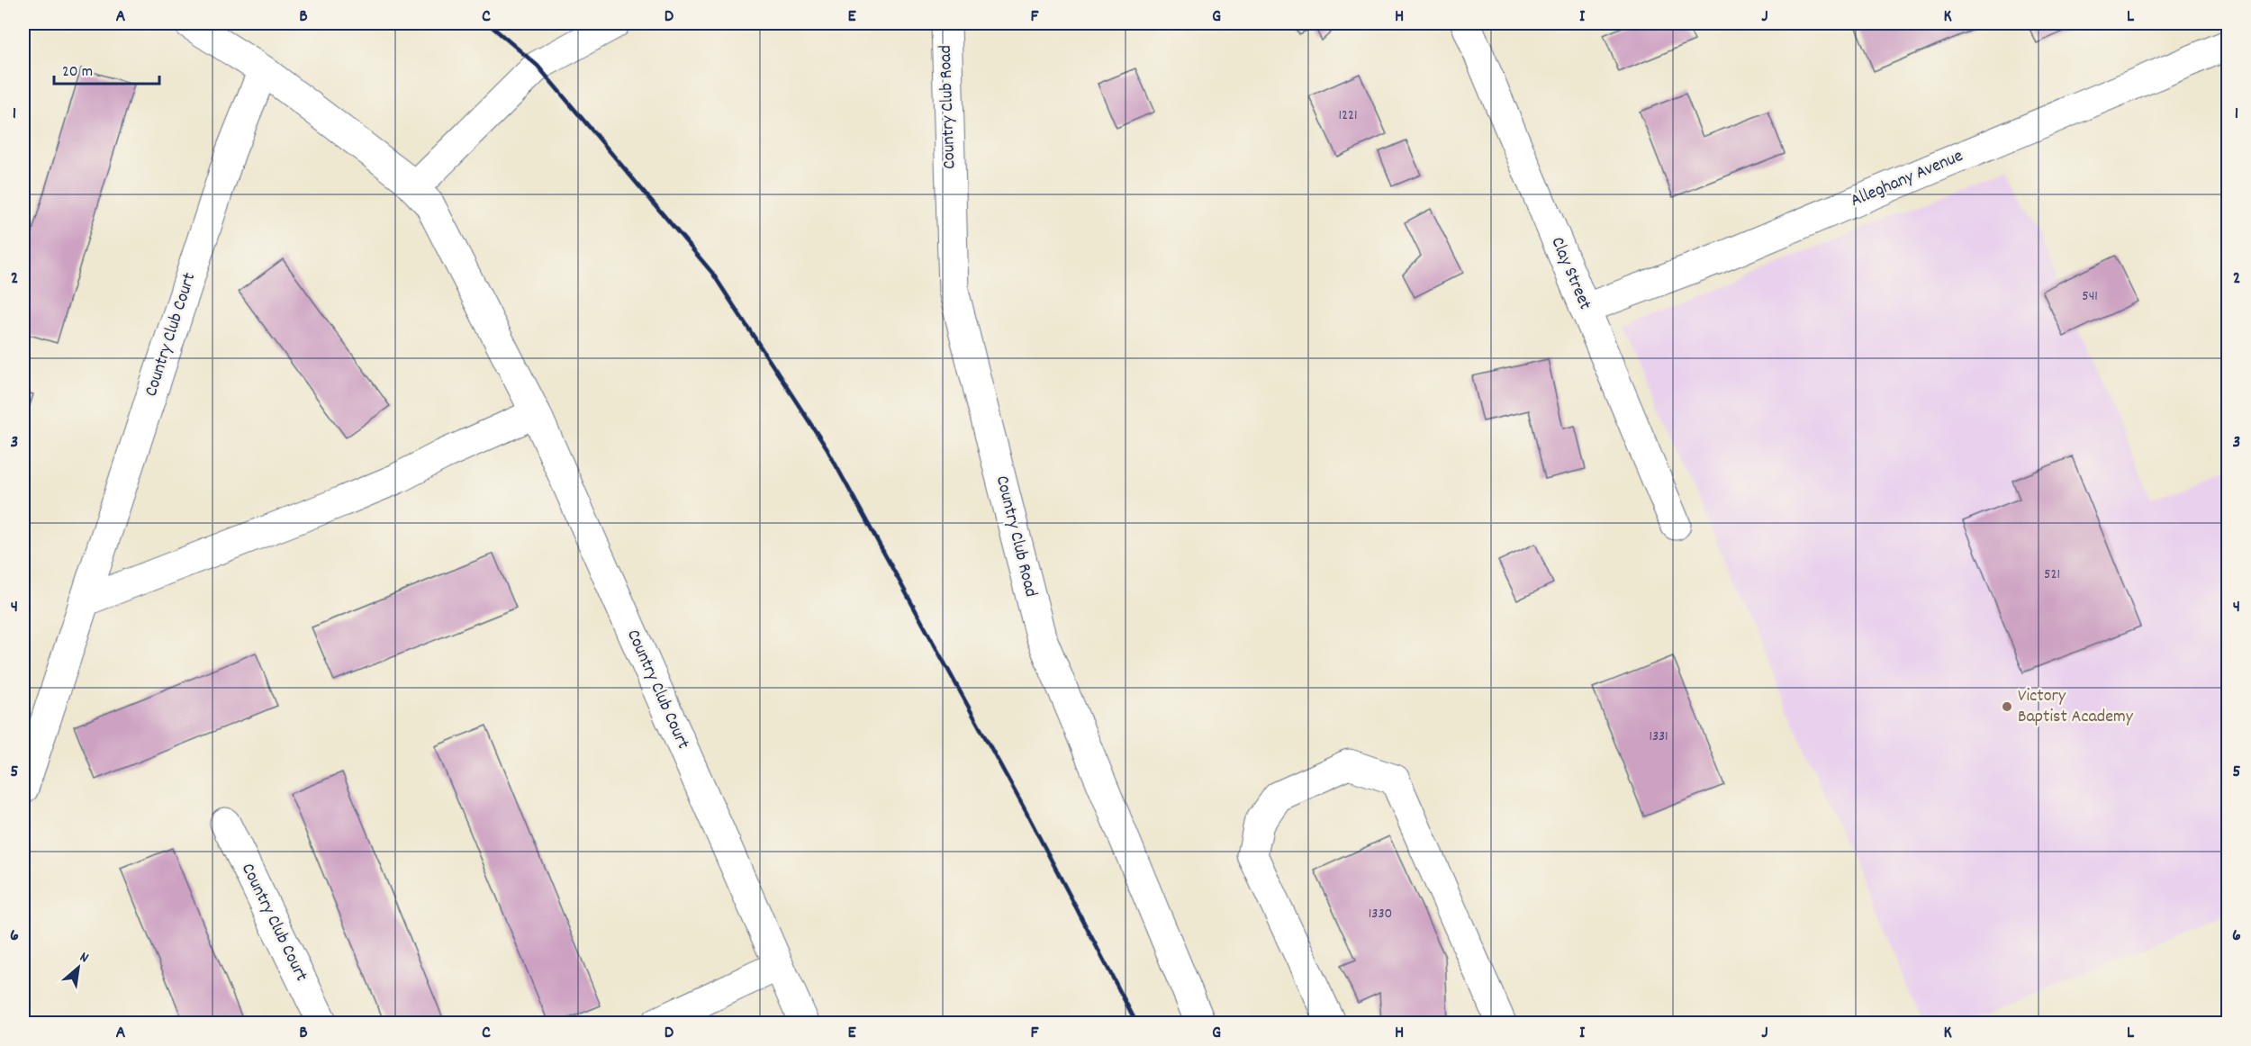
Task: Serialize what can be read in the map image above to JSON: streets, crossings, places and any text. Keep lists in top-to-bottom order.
{
  "streets": {
    "street": [
      "Country Club Road",
      "Alleghany Avenue",
      "Clay Street",
      "Country Club Court"
    ]
  },
  "crossings": [
    ["Alleghany Avenue", "Clay Street"]
  ],
  "places": ["Victory Baptist Academy"],
  "house_numbers": [
    "1221",
    "541",
    "521",
    "1331",
    "1330"
  ],
  "scale_bar": "20 m",
  "north": "top right",
  "grid": {
    "columns": [
      "A",
      "B",
      "C",
      "D",
      "E",
      "F",
      "G",
      "H",
      "I",
      "J",
      "K",
      "L"
    ],
    "rows": [
      "1",
      "2",
      "3",
      "4",
      "5",
      "6"
    ]
  }
}
